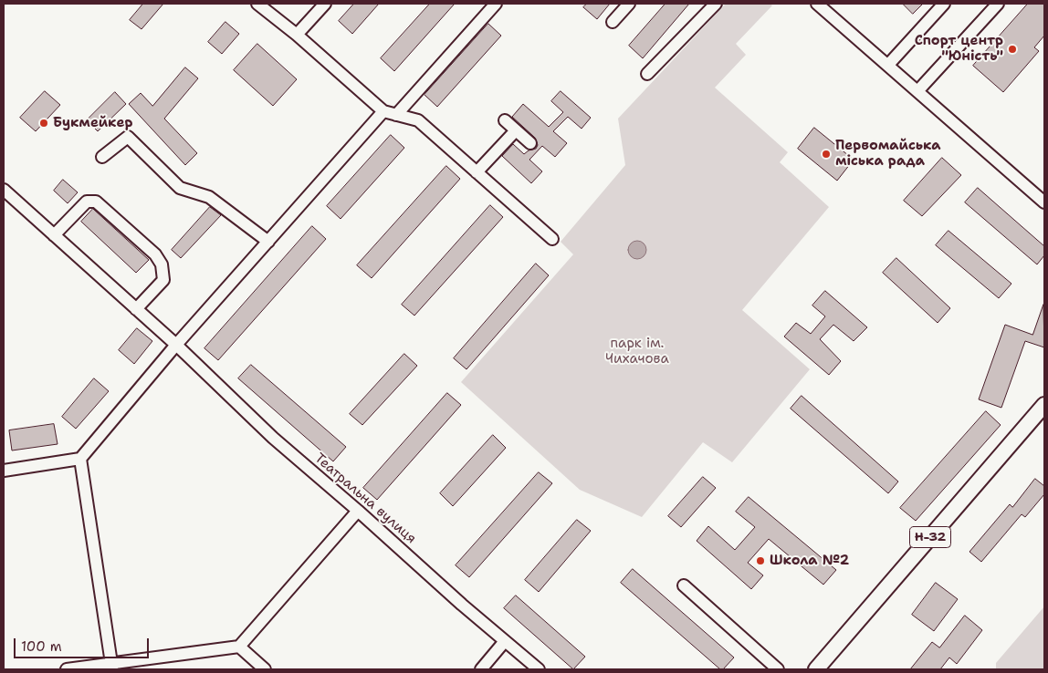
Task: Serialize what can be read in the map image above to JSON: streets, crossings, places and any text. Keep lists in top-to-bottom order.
{
  "streets": {
    "main road": ["Н-32"],
    "street": ["Театральна вулиця"]
  },
  "parks": ["парк ім. Чихачова"],
  "places": [
    "Спорт центр \"Юність\"",
    "Букмейкер",
    "Первомайська міська рада",
    "Школа №2"
  ],
  "scale_bar": "100 m"
}
